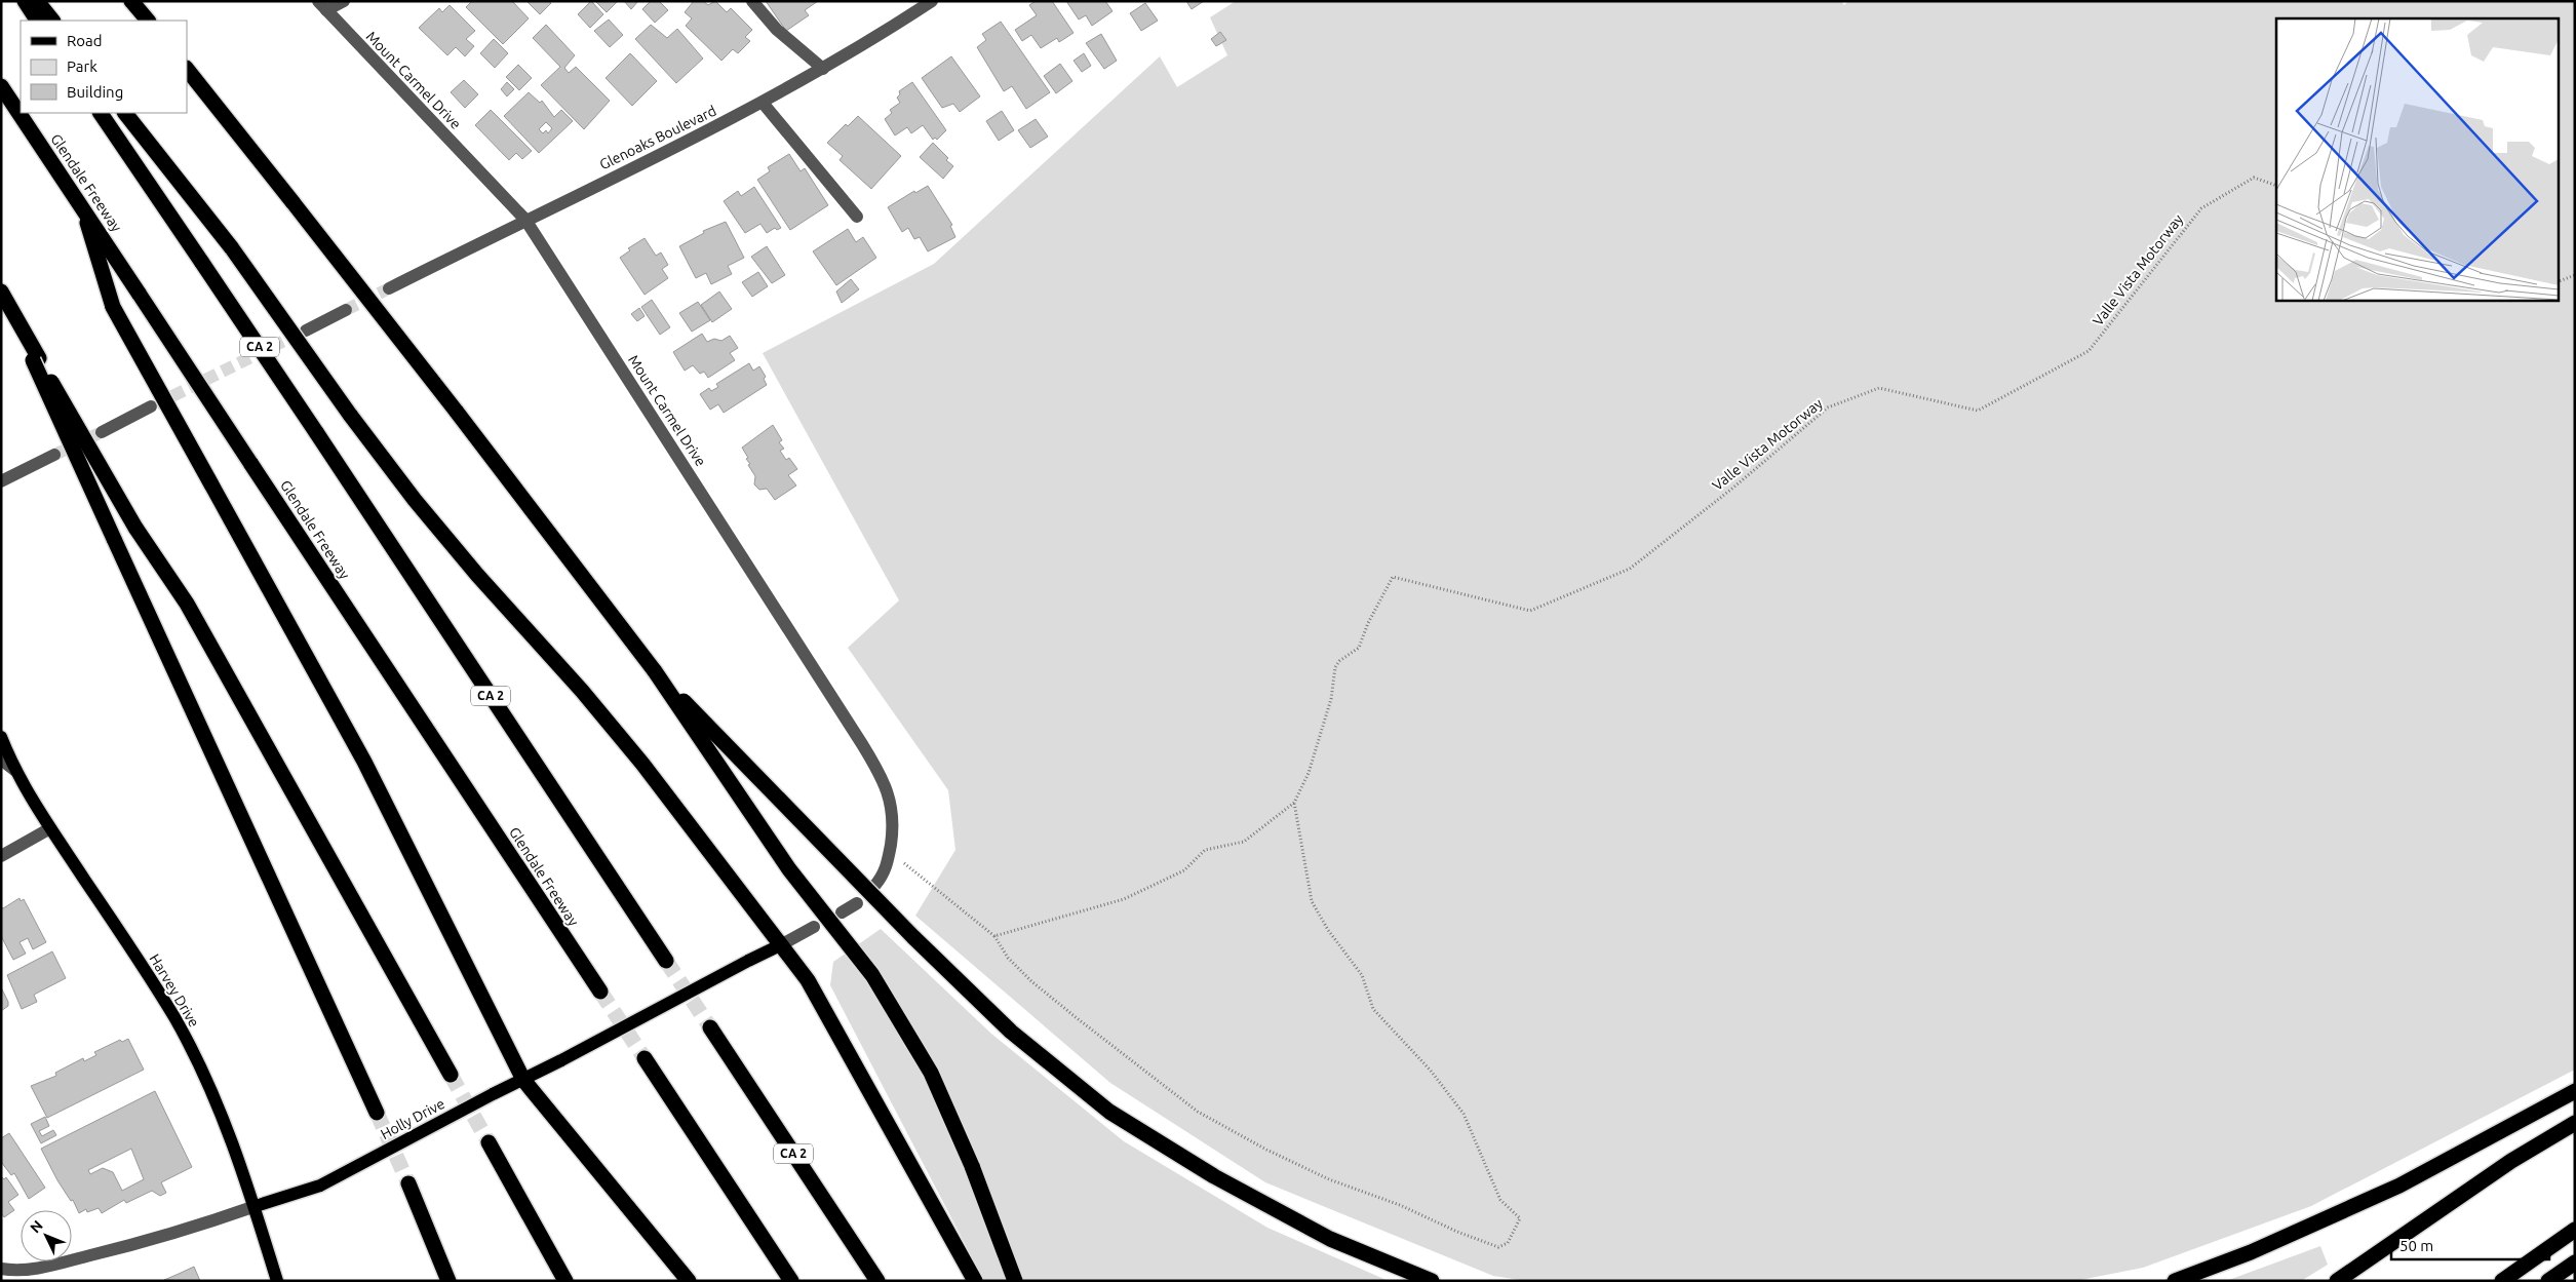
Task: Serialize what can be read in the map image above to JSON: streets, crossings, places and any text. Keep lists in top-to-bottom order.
{
  "streets": {
    "highway": ["Glendale Freeway", "CA 2"],
    "main road": ["Harvey Drive", "Holly Drive"],
    "street": ["Mount Carmel Drive", "Glenoaks Boulevard"],
    "path": ["Valle Vista Motorway"]
  },
  "crossings": [
    ["Mount Carmel Drive", "Glenoaks Boulevard"],
    ["Harvey Drive", "Holly Drive"]
  ],
  "legend": ["Road", "Park", "Building"],
  "scale_bar": "50 m",
  "north": "top left"
}
